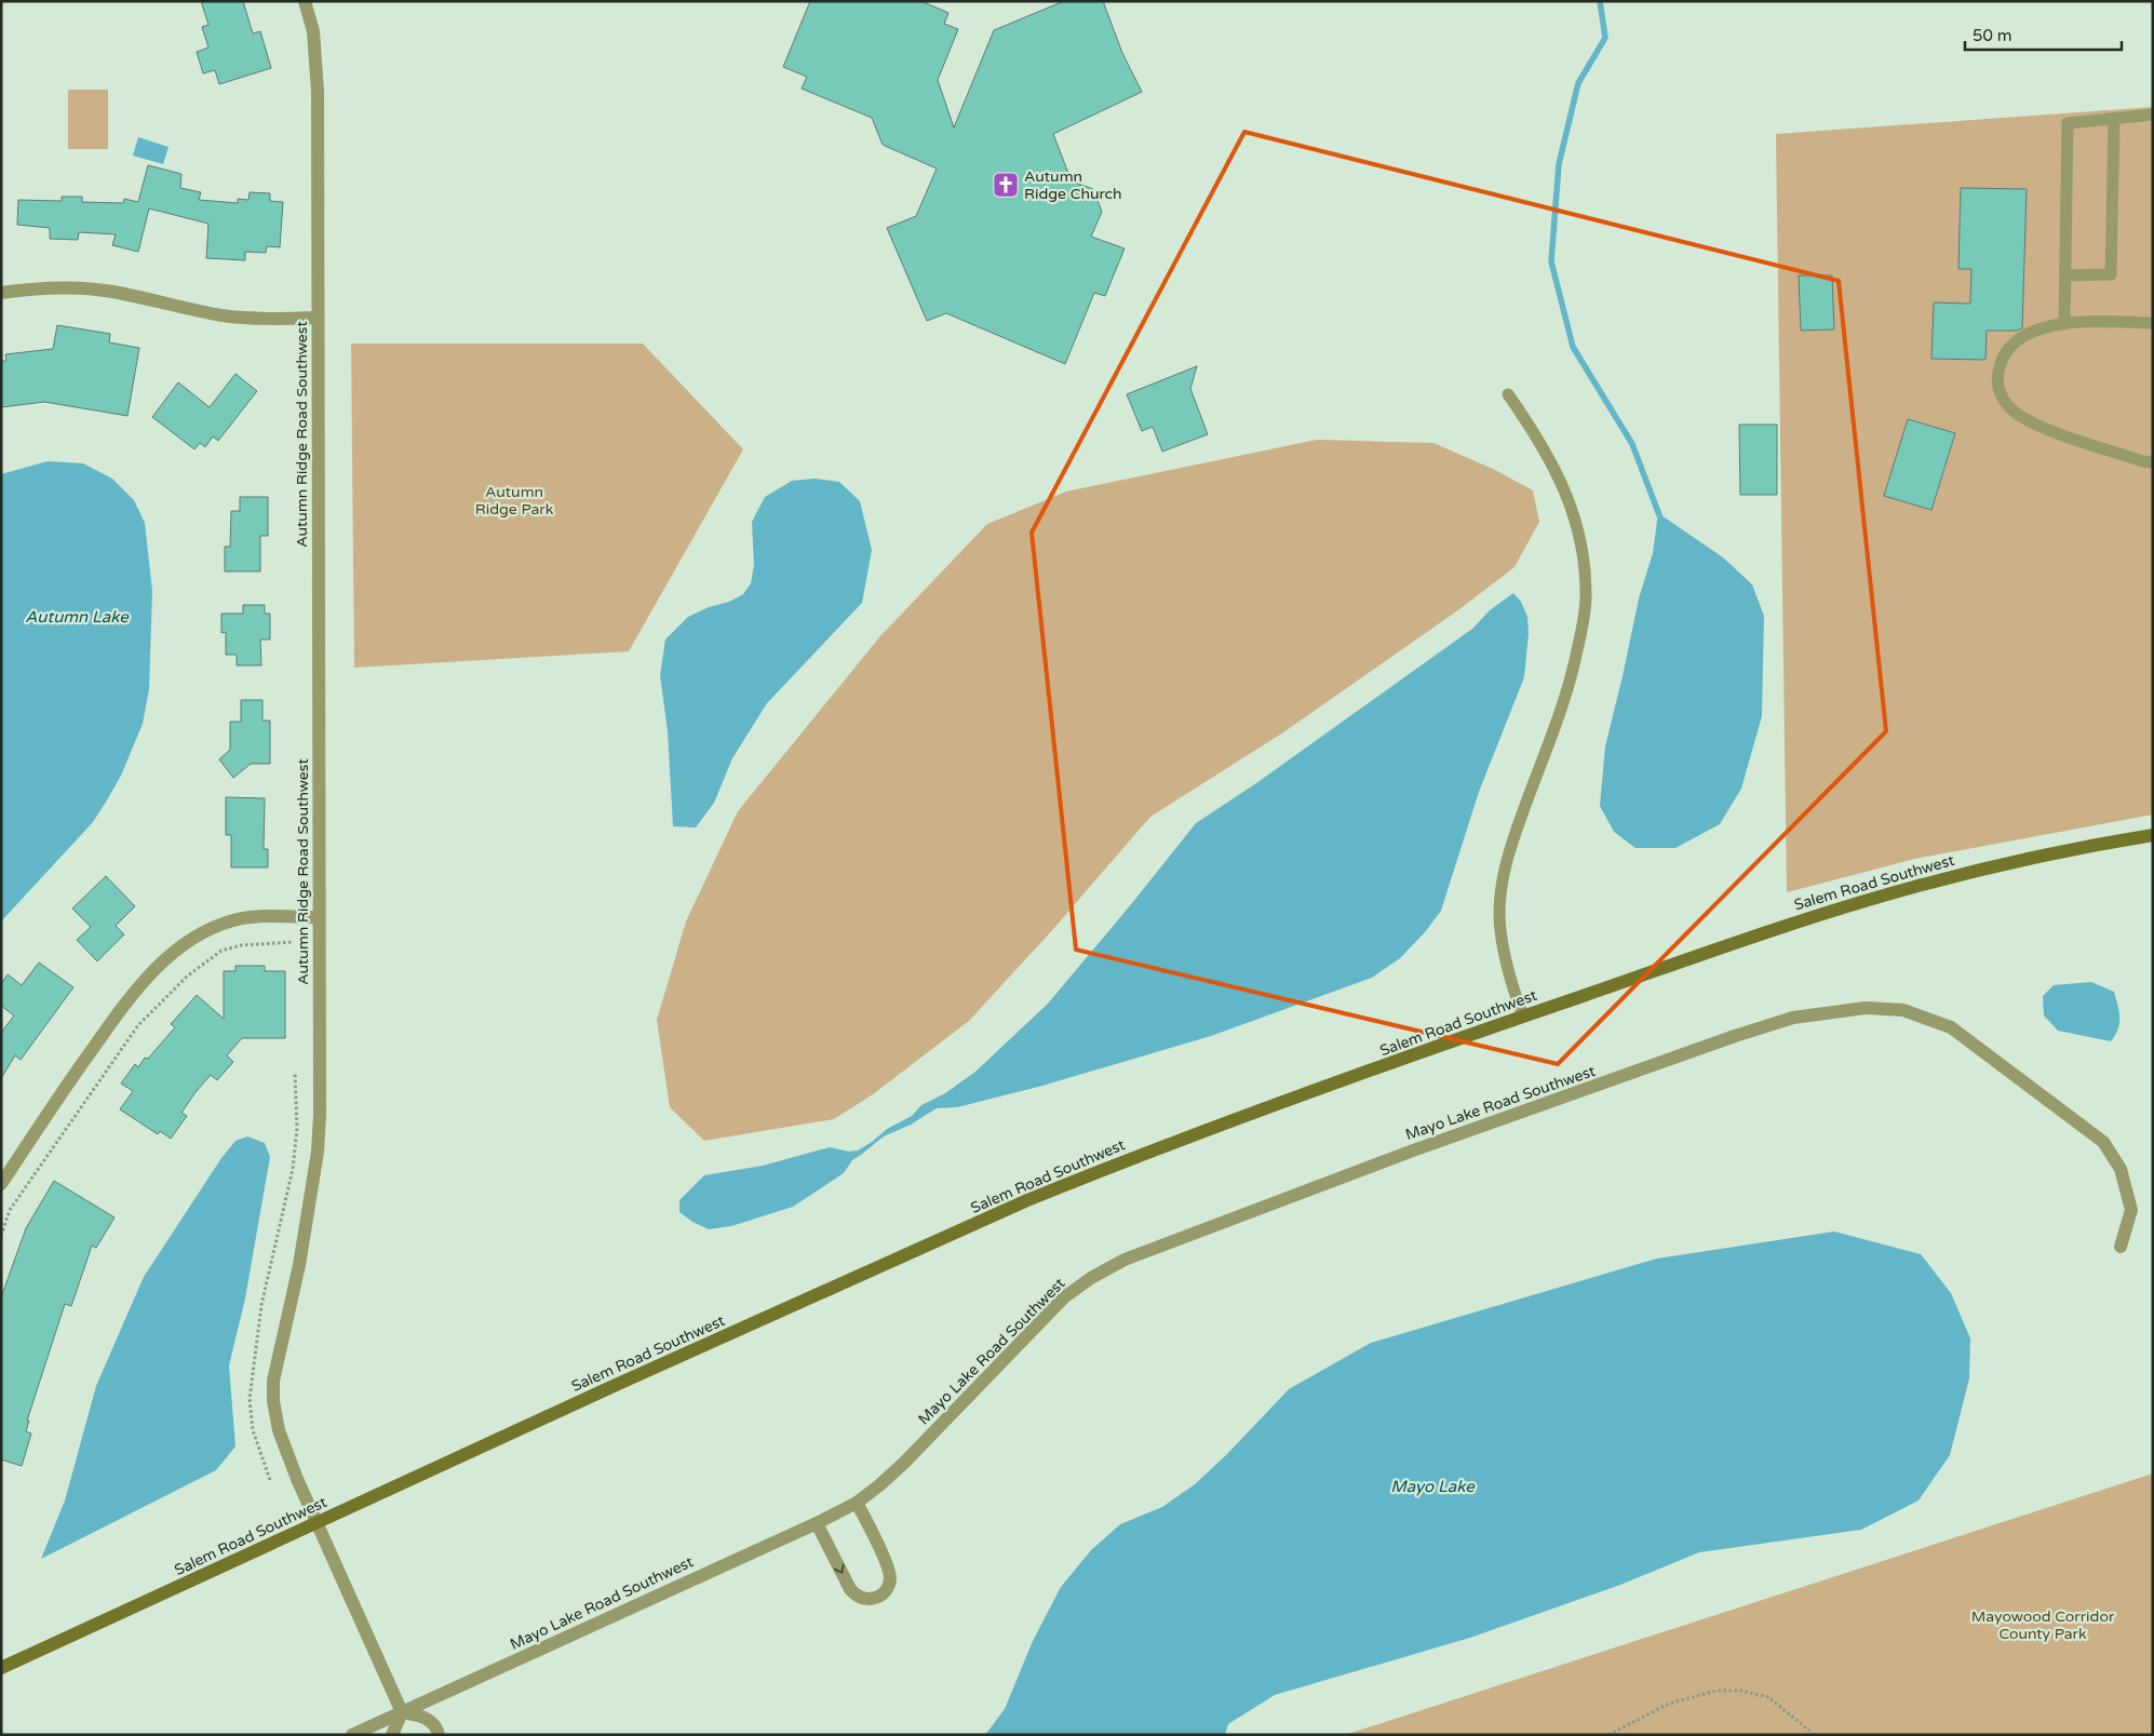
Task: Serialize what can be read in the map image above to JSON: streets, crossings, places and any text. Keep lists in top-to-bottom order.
{
  "streets": {
    "main road": ["Salem Road Southwest"],
    "street": ["Autumn Ridge Road Southwest", "Mayo Lake Road Southwest"]
  },
  "crossings": [
    ["Autumn Ridge Road Southwest", "Salem Road Southwest"],
    ["Autumn Ridge Road Southwest", "Mayo Lake Road Southwest"]
  ],
  "water": ["Autumn Lake", "Mayo Lake"],
  "parks": ["Autumn Ridge Park", "Mayowood Corridor County Park"],
  "places": {
    "church": ["Autumn Ridge Church"]
  },
  "scale_bar": "50 m"
}
